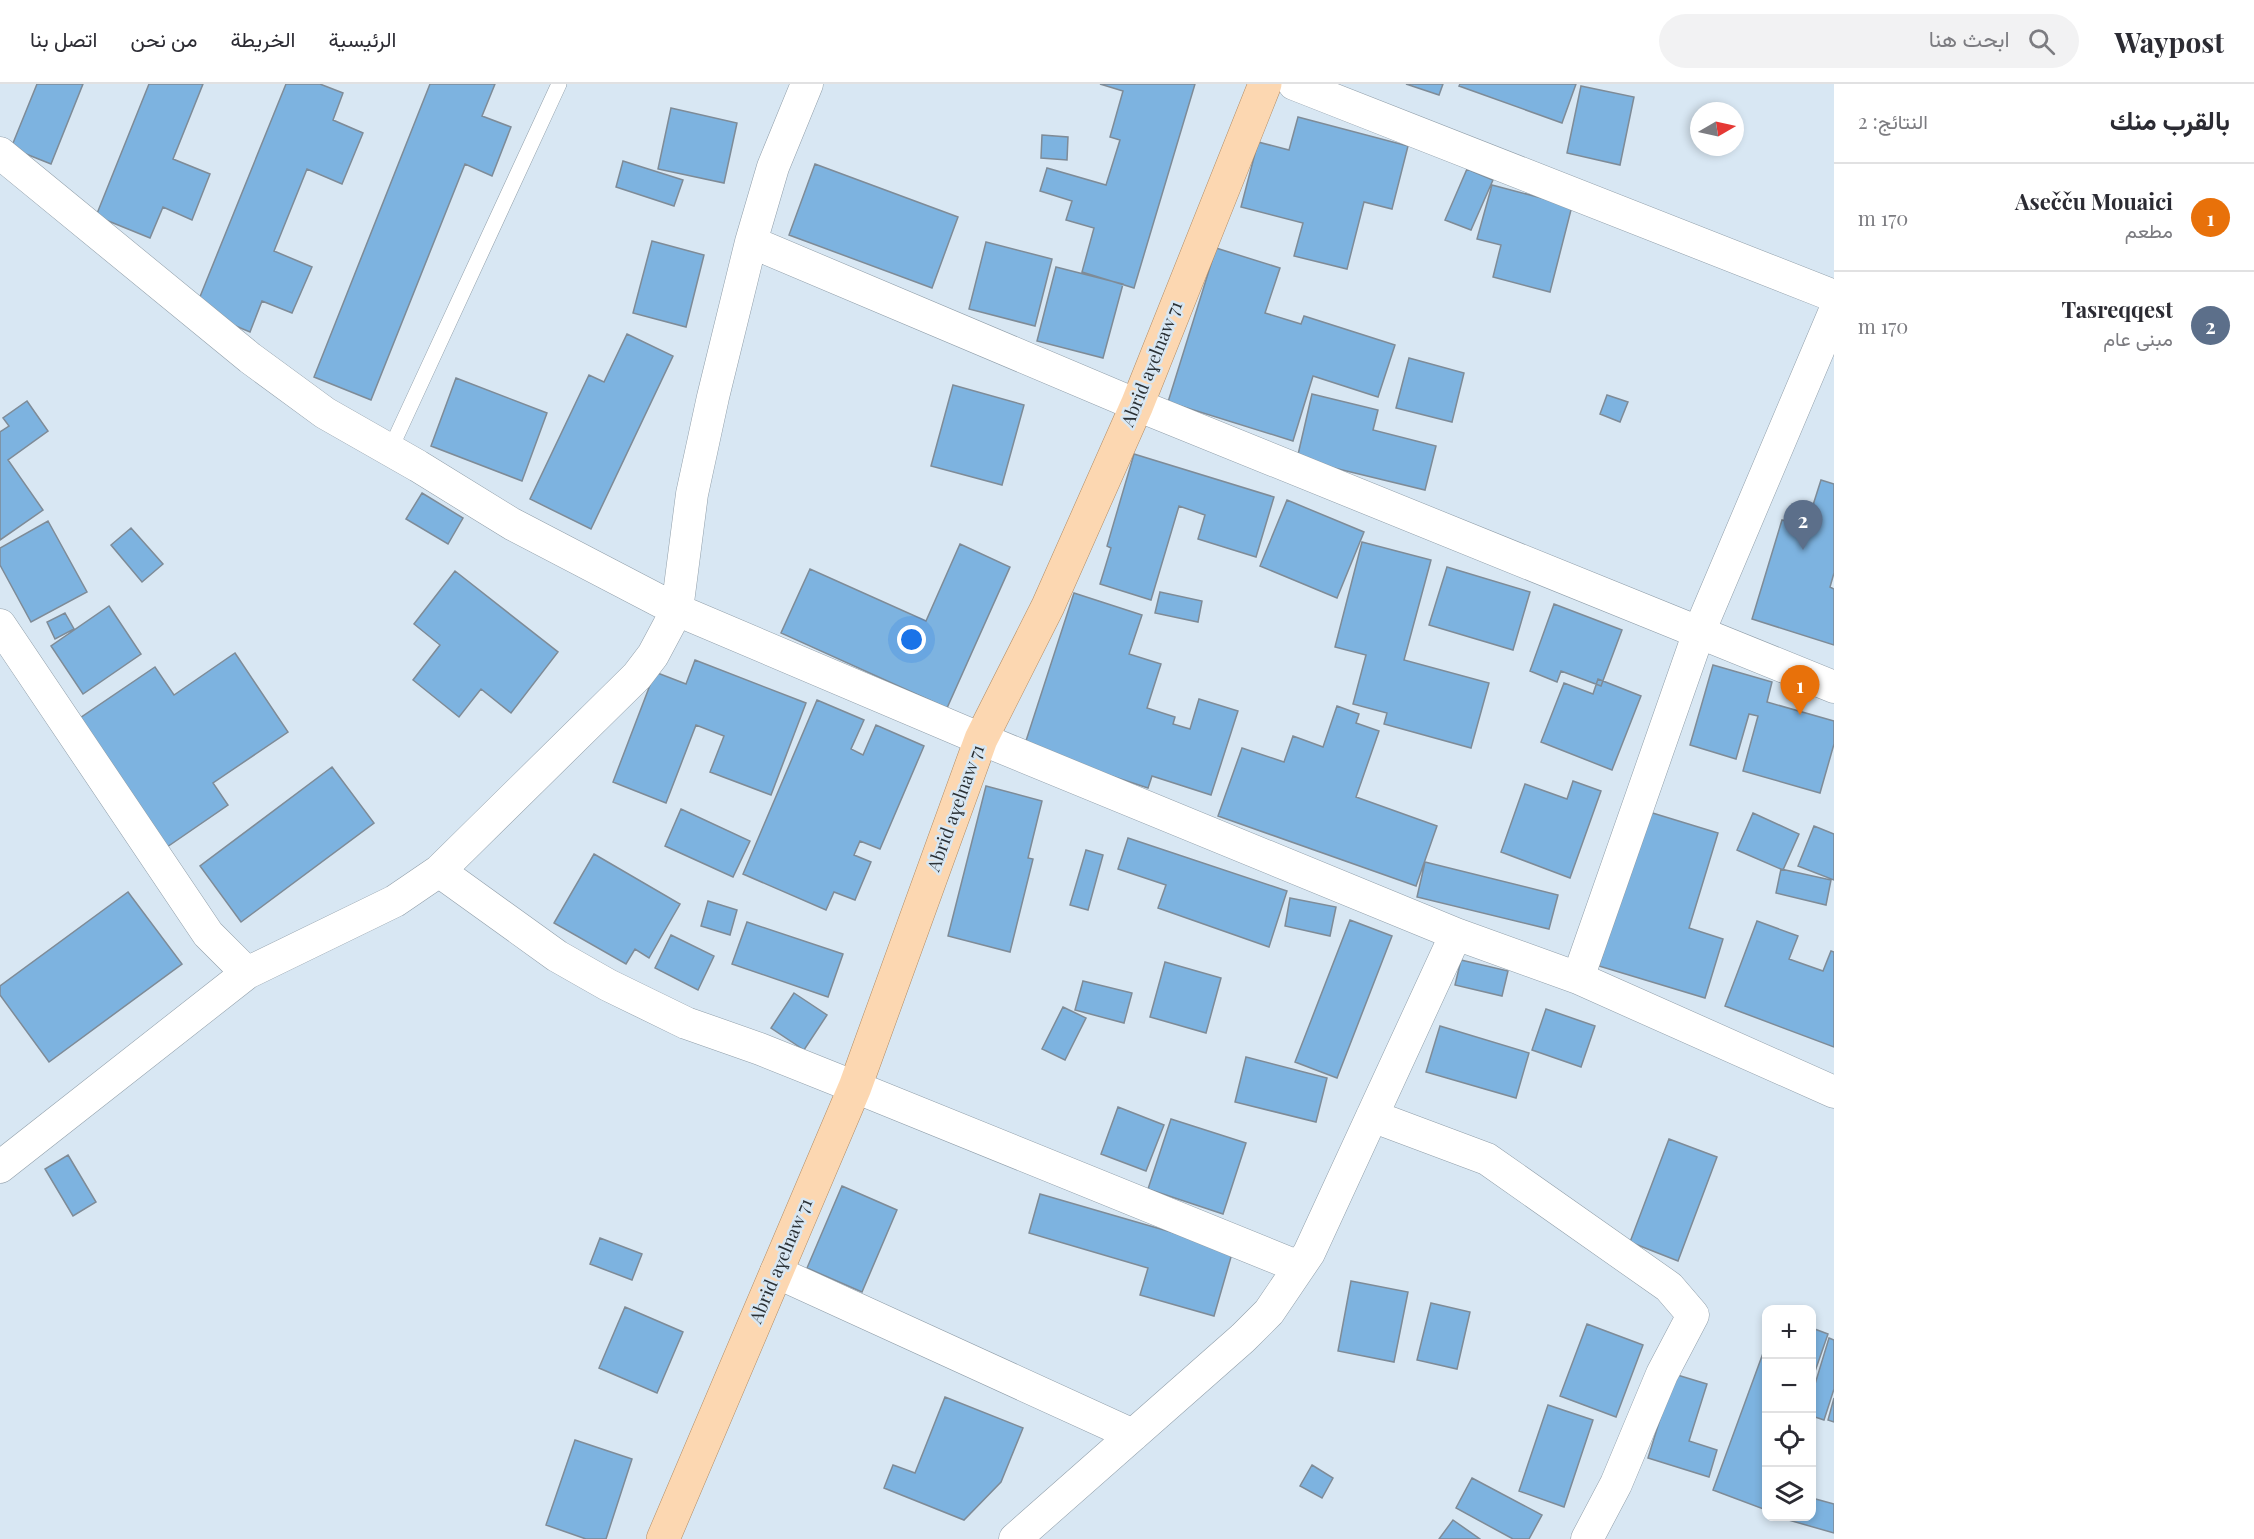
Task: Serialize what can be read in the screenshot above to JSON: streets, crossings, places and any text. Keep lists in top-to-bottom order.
{
  "streets": {
    "main road": ["Abrid aɣelnaw 71"]
  },
  "north": "right",
  "page": {
    "header": "Waypost",
    "search": "ابحث هنا",
    "nav": [
      "الرئيسية",
      "الخريطة",
      "من نحن",
      "اتصل بنا"
    ],
    "heading": ["بالقرب منك", "النتائج: 2"],
    "list": [
      {
        "mark": "1",
        "name": "Asečču Mouaici",
        "note": "مطعم",
        "value": "170 m"
      },
      {
        "mark": "2",
        "name": "Tasreqqest",
        "note": "مبنى عام",
        "value": "170 m"
      }
    ],
    "pins": ["2", "1"],
    "map_buttons": ["+", "−"]
  }
}
